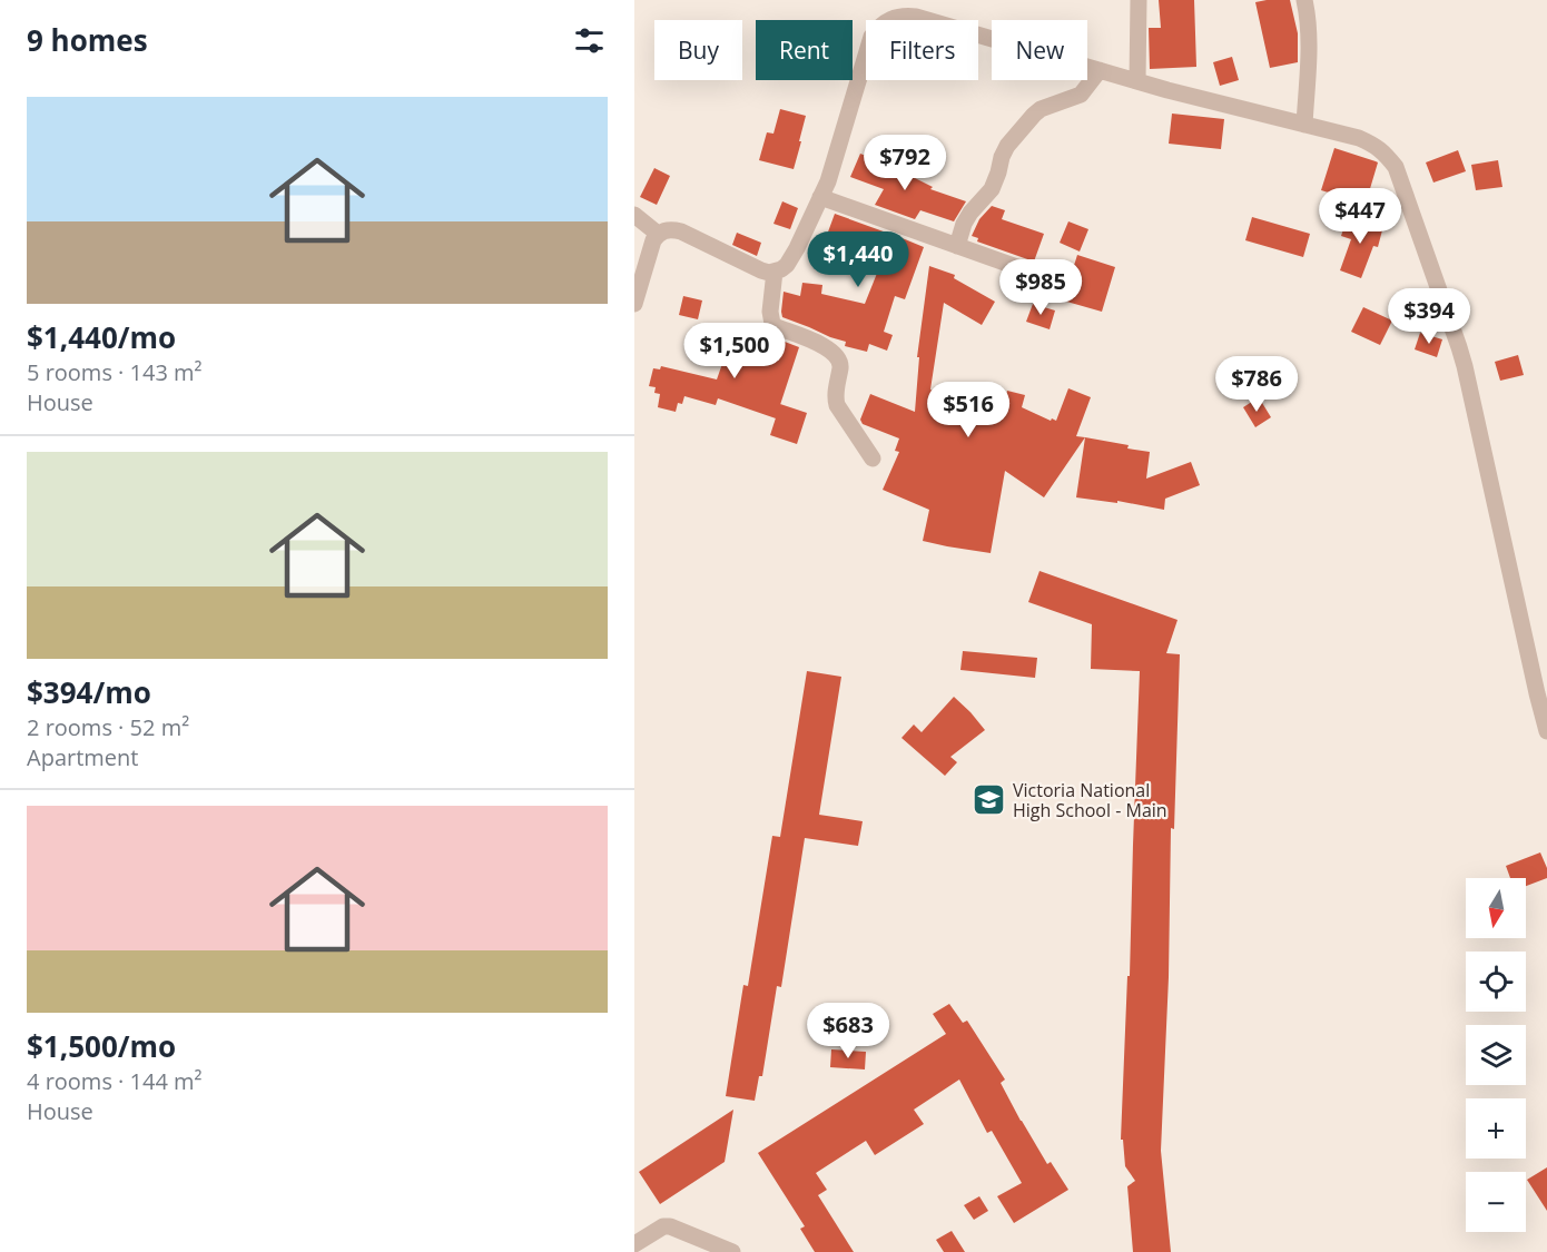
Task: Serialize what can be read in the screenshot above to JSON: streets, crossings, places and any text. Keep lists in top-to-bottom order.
{
  "places": {
    "school or university": ["Victoria National High School - Main"]
  },
  "north": "bottom",
  "page": {
    "heading": "9 homes",
    "chip": [
      "Buy",
      "Rent",
      "Filters",
      "New"
    ],
    "list": [
      {
        "name": "$1,440/mo",
        "note": "5 rooms · 143 m² · House"
      },
      {
        "name": "$394/mo",
        "note": "2 rooms · 52 m² · Apartment"
      },
      {
        "name": "$1,500/mo",
        "note": "4 rooms · 144 m² · House"
      }
    ],
    "price": [
      "$792",
      "$447",
      "$1,440",
      "$985",
      "$394",
      "$1,500",
      "$786",
      "$516",
      "$683"
    ],
    "map_buttons": ["+", "−"]
  }
}
